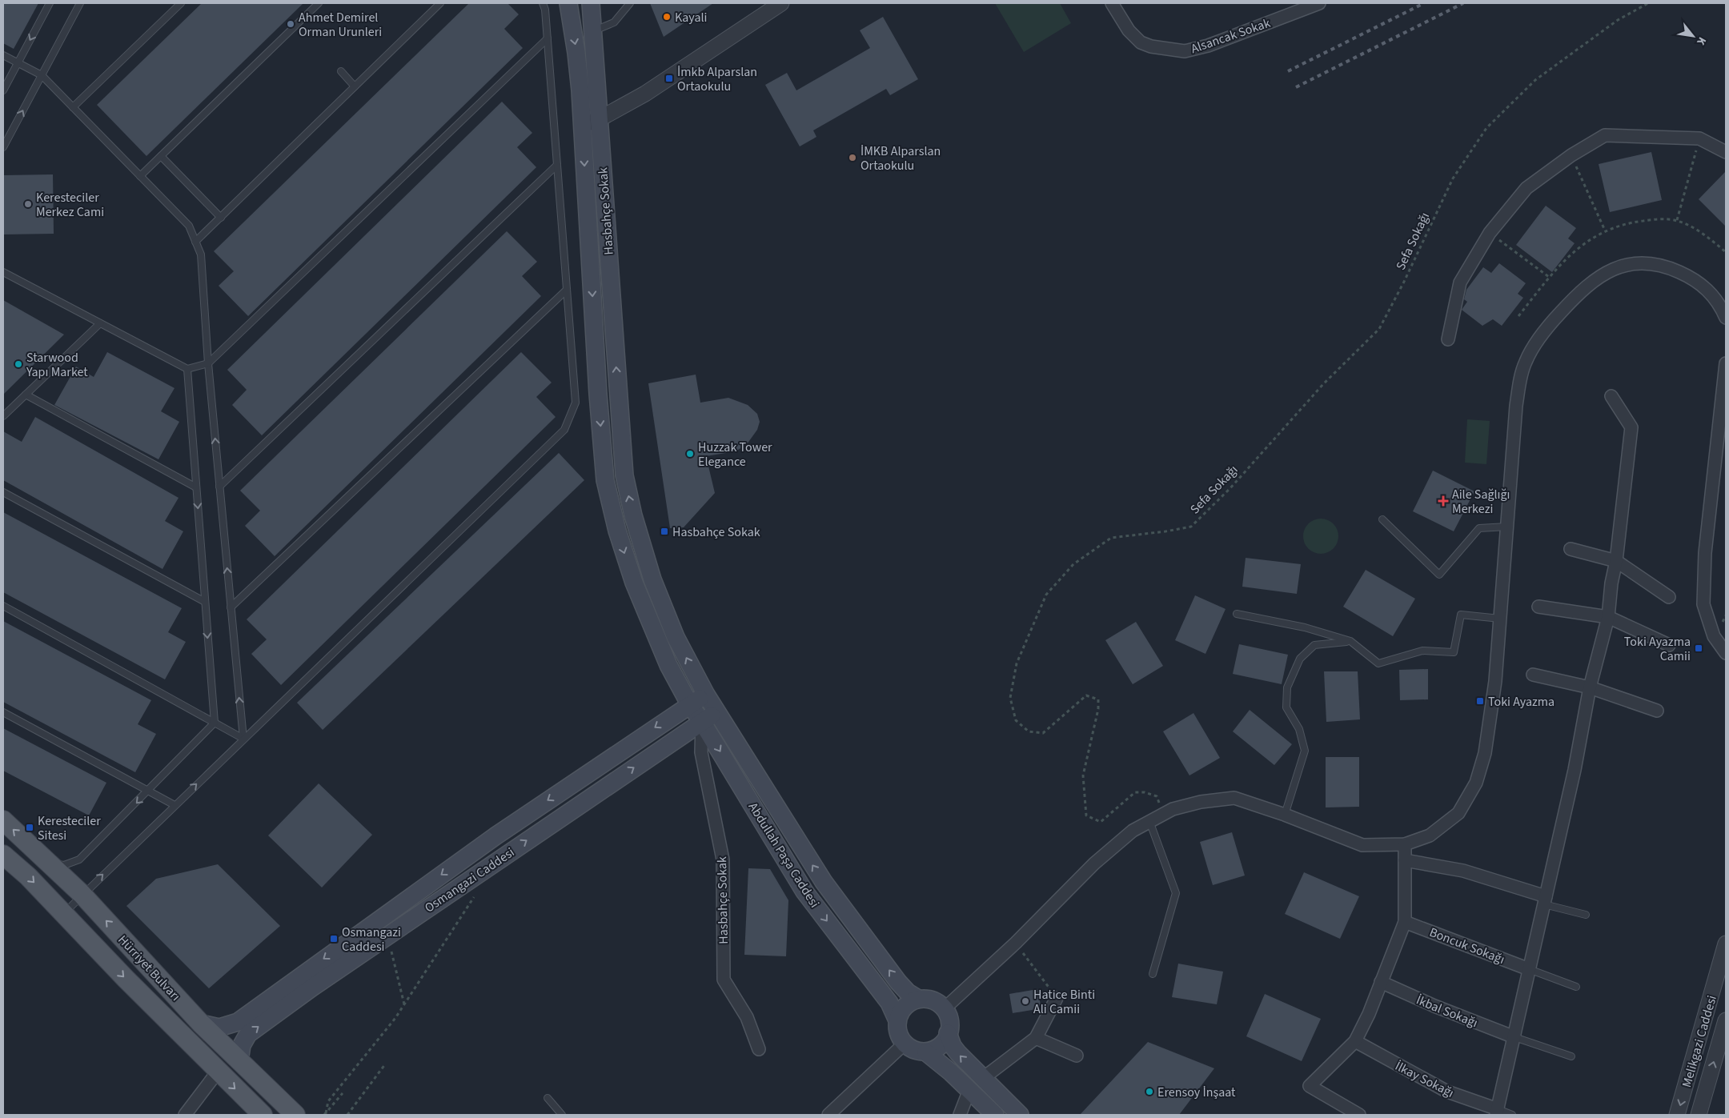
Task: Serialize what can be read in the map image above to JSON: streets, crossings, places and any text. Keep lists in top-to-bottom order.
{
  "streets": {
    "main road": [
      "Hasbahçe Sokak",
      "Abdullah Paşa Caddesi",
      "Osmangazi Caddesi",
      "Hürriyet Bulvarı"
    ],
    "street": [
      "Alsancak Sokak",
      "Boncuk Sokağı",
      "İkbal Sokağı",
      "Melikgazi Caddesi",
      "İlkay Sokağı"
    ],
    "path": ["Sefa Sokağı"]
  },
  "crossings": [
    ["Hasbahçe Sokak", "Abdullah Paşa Caddesi"],
    ["Hasbahçe Sokak", "Osmangazi Caddesi"],
    ["Abdullah Paşa Caddesi", "Osmangazi Caddesi"],
    ["Osmangazi Caddesi", "Hürriyet Bulvarı"]
  ],
  "places": {
    "other": [
      "Kayali",
      "Ahmet Demirel Orman Urunleri",
      "İMKB Alparslan Ortaokulu",
      "Keresteciler Merkez Cami",
      "Starwood Yapı Market",
      "Huzzak Tower Elegance",
      "Hatice Binti Ali Camii",
      "Erensoy İnşaat"
    ],
    "transit": [
      "İmkb Alparslan Ortaokulu",
      "Hasbahçe Sokak",
      "Toki Ayazma Camii",
      "Toki Ayazma",
      "Keresteciler Sitesi",
      "Osmangazi̇ Caddesi̇"
    ],
    "health": ["Aile Sağlığı Merkezi"]
  },
  "north": "bottom right"
}
